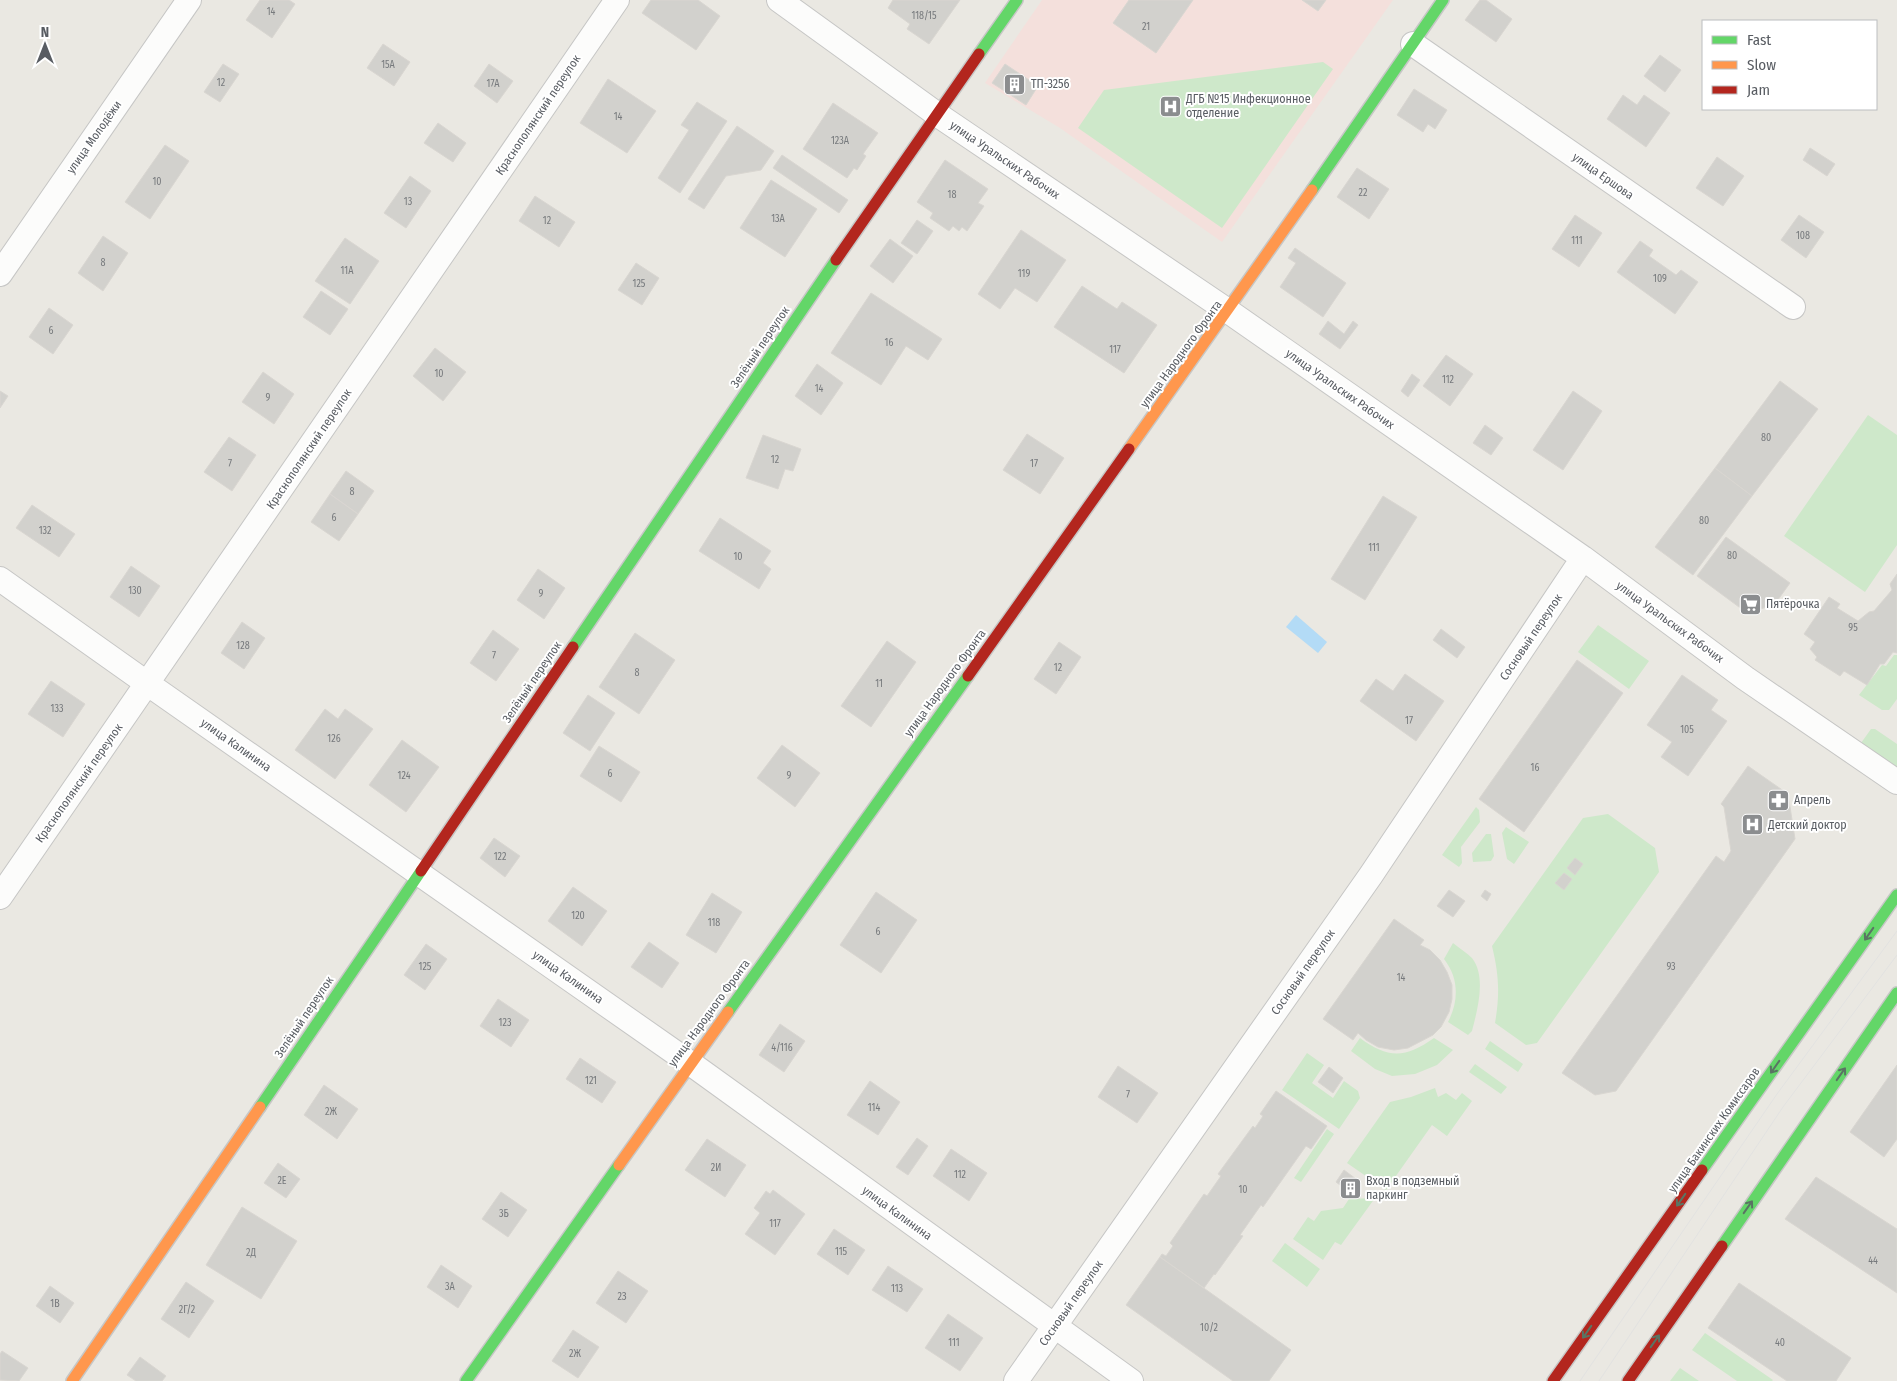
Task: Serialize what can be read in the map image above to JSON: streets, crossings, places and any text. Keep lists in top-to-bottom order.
{
  "streets": {
    "street": [
      "Краснополянский переулок",
      "улица Молодёжи",
      "улица Уральских Рабочих",
      "улица Ершова",
      "Зелёный переулок",
      "улица Народного Фронта",
      "Сосновый переулок",
      "улица Калинина",
      "улица Бакинских Комиссаров"
    ]
  },
  "crossings": [
    ["Краснополянский переулок", "улица Калинина"],
    ["улица Уральских Рабочих", "Зелёный переулок"],
    ["улица Уральских Рабочих", "улица Народного Фронта"],
    ["улица Уральских Рабочих", "Сосновый переулок"],
    ["улица Ершова", "улица Народного Фронта"],
    ["Зелёный переулок", "улица Калинина"],
    ["улица Народного Фронта", "улица Калинина"],
    ["Сосновый переулок", "улица Калинина"]
  ],
  "places": {
    "building": ["ТП-3256", "Вход в подземный паркинг"],
    "hospital": ["ДГБ №15 Инфекционное отделение", "Детский доктор"],
    "supermarket": ["Пятёрочка"],
    "pharmacy": ["Апрель"]
  },
  "house_numbers": [
    "14",
    "118/15",
    "21",
    "15А",
    "12",
    "17А",
    "14",
    "123А",
    "10",
    "22",
    "18",
    "13",
    "13А",
    "12",
    "108",
    "111",
    "8",
    "11А",
    "119",
    "109",
    "125",
    "6",
    "16",
    "117",
    "10",
    "112",
    "14",
    "9",
    "80",
    "12",
    "7",
    "17",
    "8",
    "6",
    "80",
    "132",
    "111",
    "80",
    "10",
    "130",
    "9",
    "95",
    "128",
    "7",
    "12",
    "8",
    "11",
    "133",
    "17",
    "105",
    "126",
    "16",
    "6",
    "124",
    "9",
    "122",
    "120",
    "118",
    "6",
    "125",
    "93",
    "14",
    "123",
    "4/116",
    "121",
    "7",
    "114",
    "2Ж",
    "2И",
    "112",
    "2Е",
    "10",
    "3Б",
    "117",
    "115",
    "2Д",
    "44",
    "3А",
    "113",
    "2З",
    "1В",
    "2Г/2",
    "10/2",
    "111",
    "40",
    "2Ж"
  ],
  "legend": ["Fast", "Slow", "Jam"],
  "north": "top"
}
